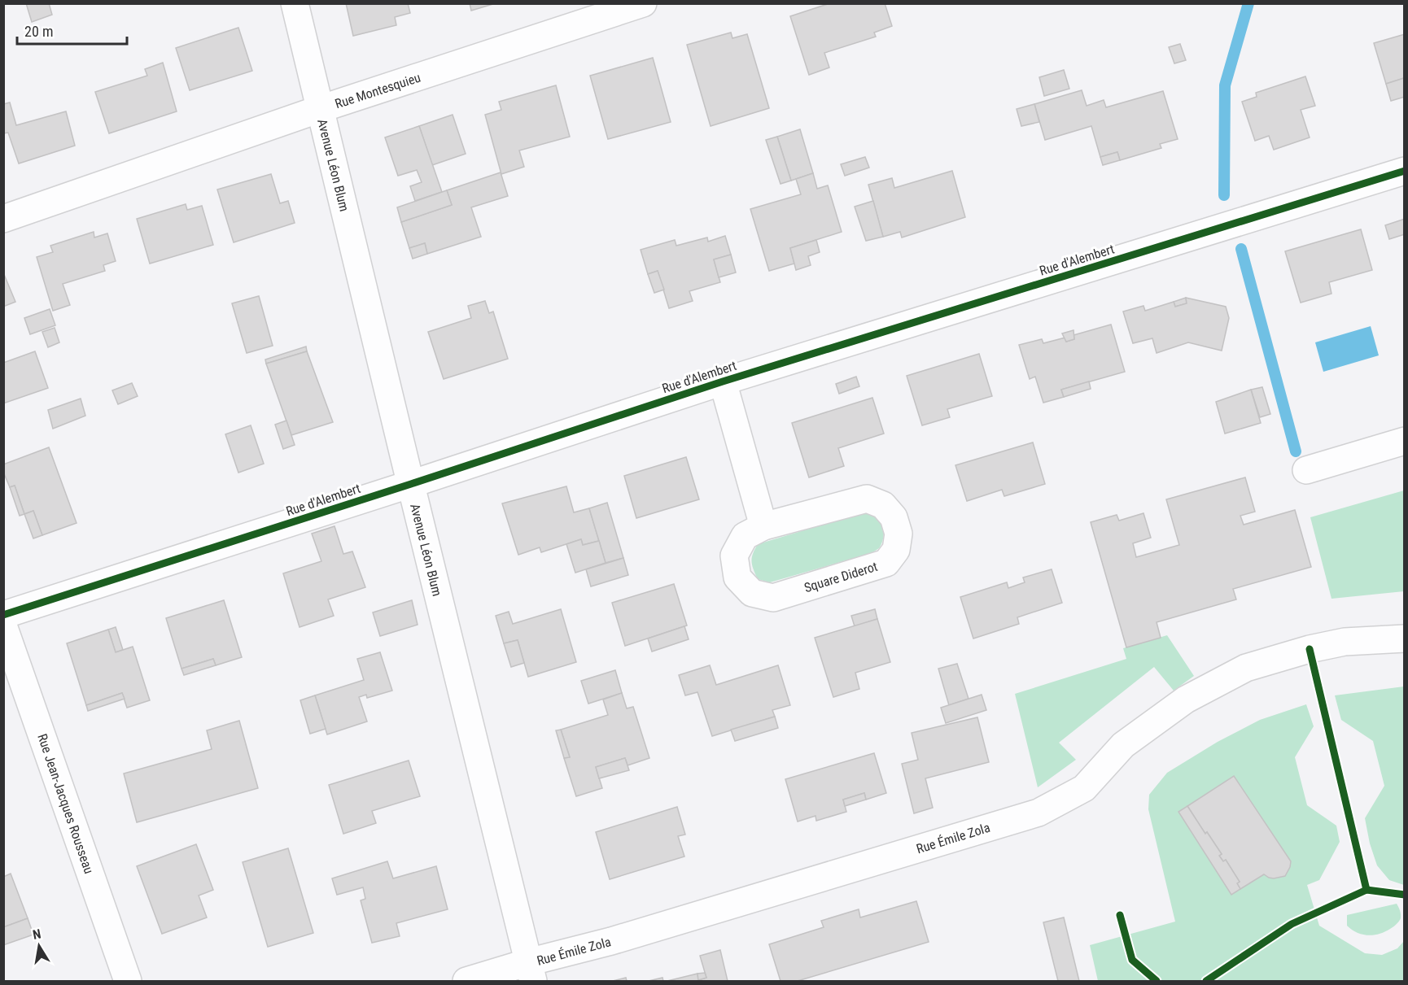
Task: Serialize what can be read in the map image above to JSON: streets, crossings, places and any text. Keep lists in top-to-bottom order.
{
  "streets": {
    "street": [
      "Rue Montesquieu",
      "Avenue Léon Blum",
      "Rue d'Alembert",
      "Square Diderot",
      "Rue Jean-Jacques Rousseau",
      "Rue Émile Zola"
    ]
  },
  "crossings": [
    ["Rue Montesquieu", "Avenue Léon Blum"],
    ["Avenue Léon Blum", "Rue d'Alembert"],
    ["Avenue Léon Blum", "Rue Émile Zola"]
  ],
  "scale_bar": "20 m",
  "north": "top"
}
